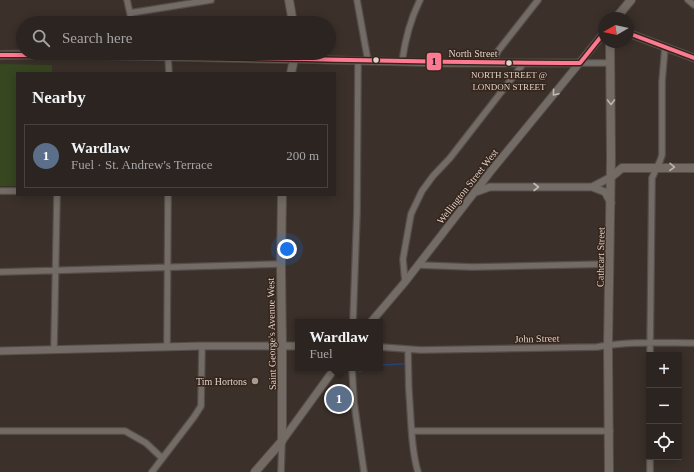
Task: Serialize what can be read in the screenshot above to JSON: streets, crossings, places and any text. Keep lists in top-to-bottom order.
{
  "streets": {
    "main road": ["North Street", "Cathcart Street", "Saint George's Avenue West"],
    "street": ["Wellington Street West", "John Street"]
  },
  "crossings": [
    ["North Street", "Wellington Street West"],
    ["North Street", "Cathcart Street"],
    ["Cathcart Street", "John Street"]
  ],
  "places": ["NORTH STREET @ LONDON STREET", "Tim Hortons"],
  "lines": ["transit line 1"],
  "north": "left",
  "page": {
    "search": "Search here",
    "heading": "Nearby",
    "list": [
      {
        "mark": "1",
        "name": "Wardlaw",
        "note": "Fuel · St. Andrew's Terrace",
        "value": "200 m"
      }
    ],
    "popup": ["Wardlaw", "Fuel"],
    "map_buttons": ["+", "−"],
    "pins": "1"
  }
}
